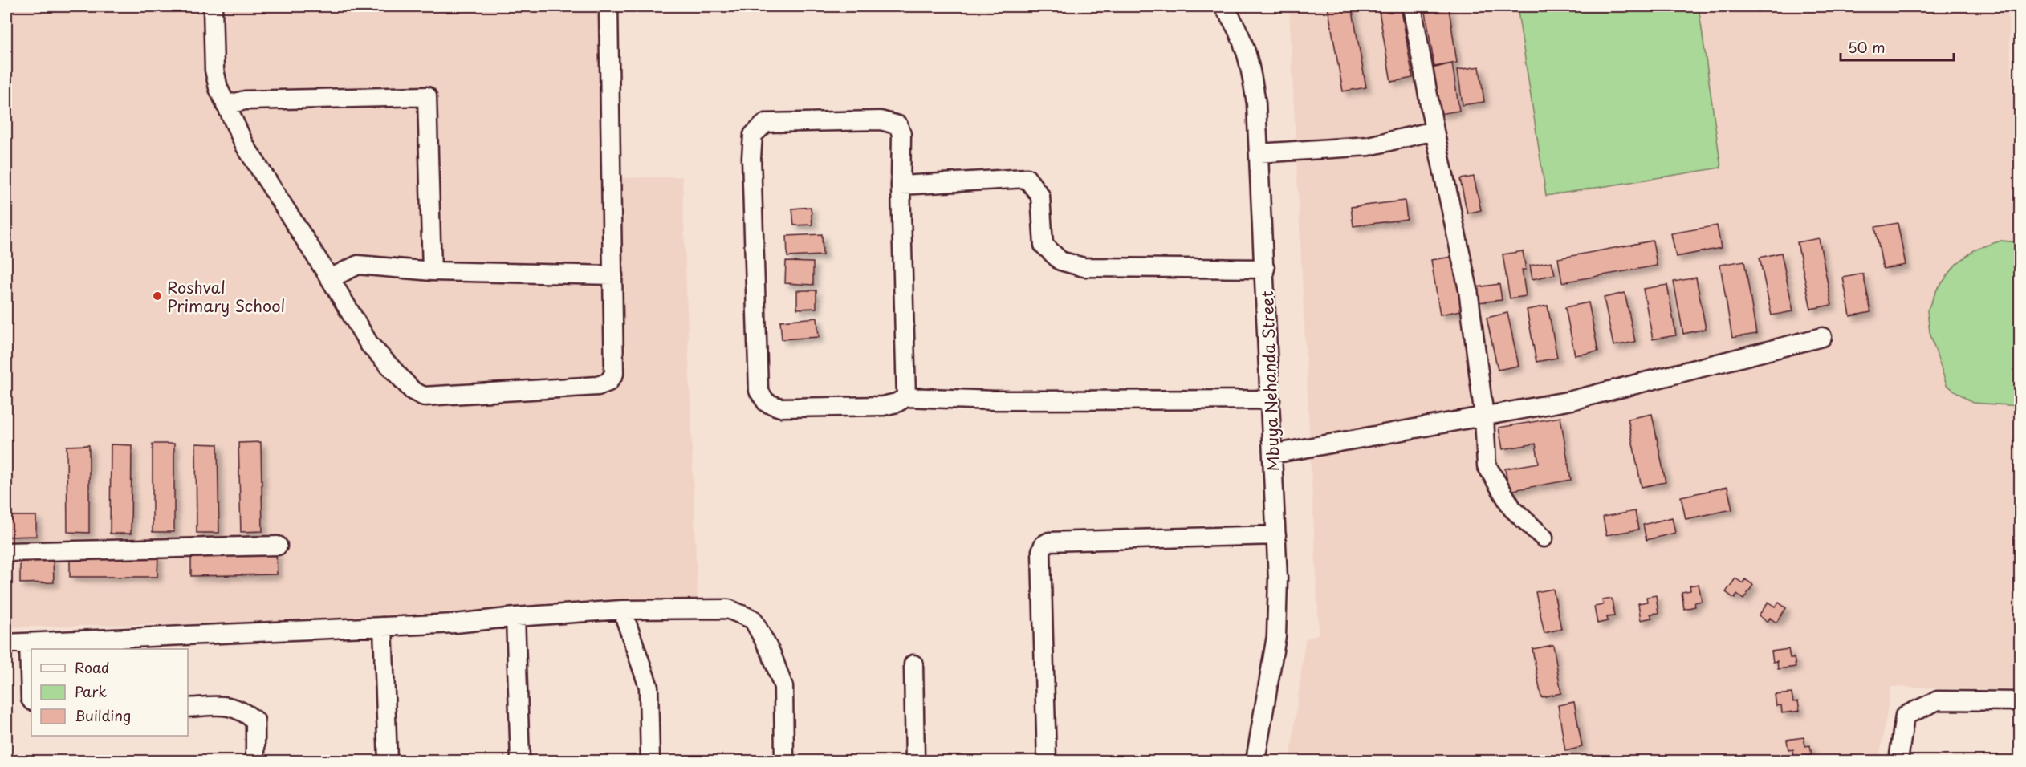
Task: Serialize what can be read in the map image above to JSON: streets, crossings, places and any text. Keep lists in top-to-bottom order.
{
  "streets": {
    "street": ["Mbuya Nehanda Street"]
  },
  "places": ["Roshval Primary School"],
  "legend": ["Road", "Park", "Building"],
  "scale_bar": "50 m"
}
